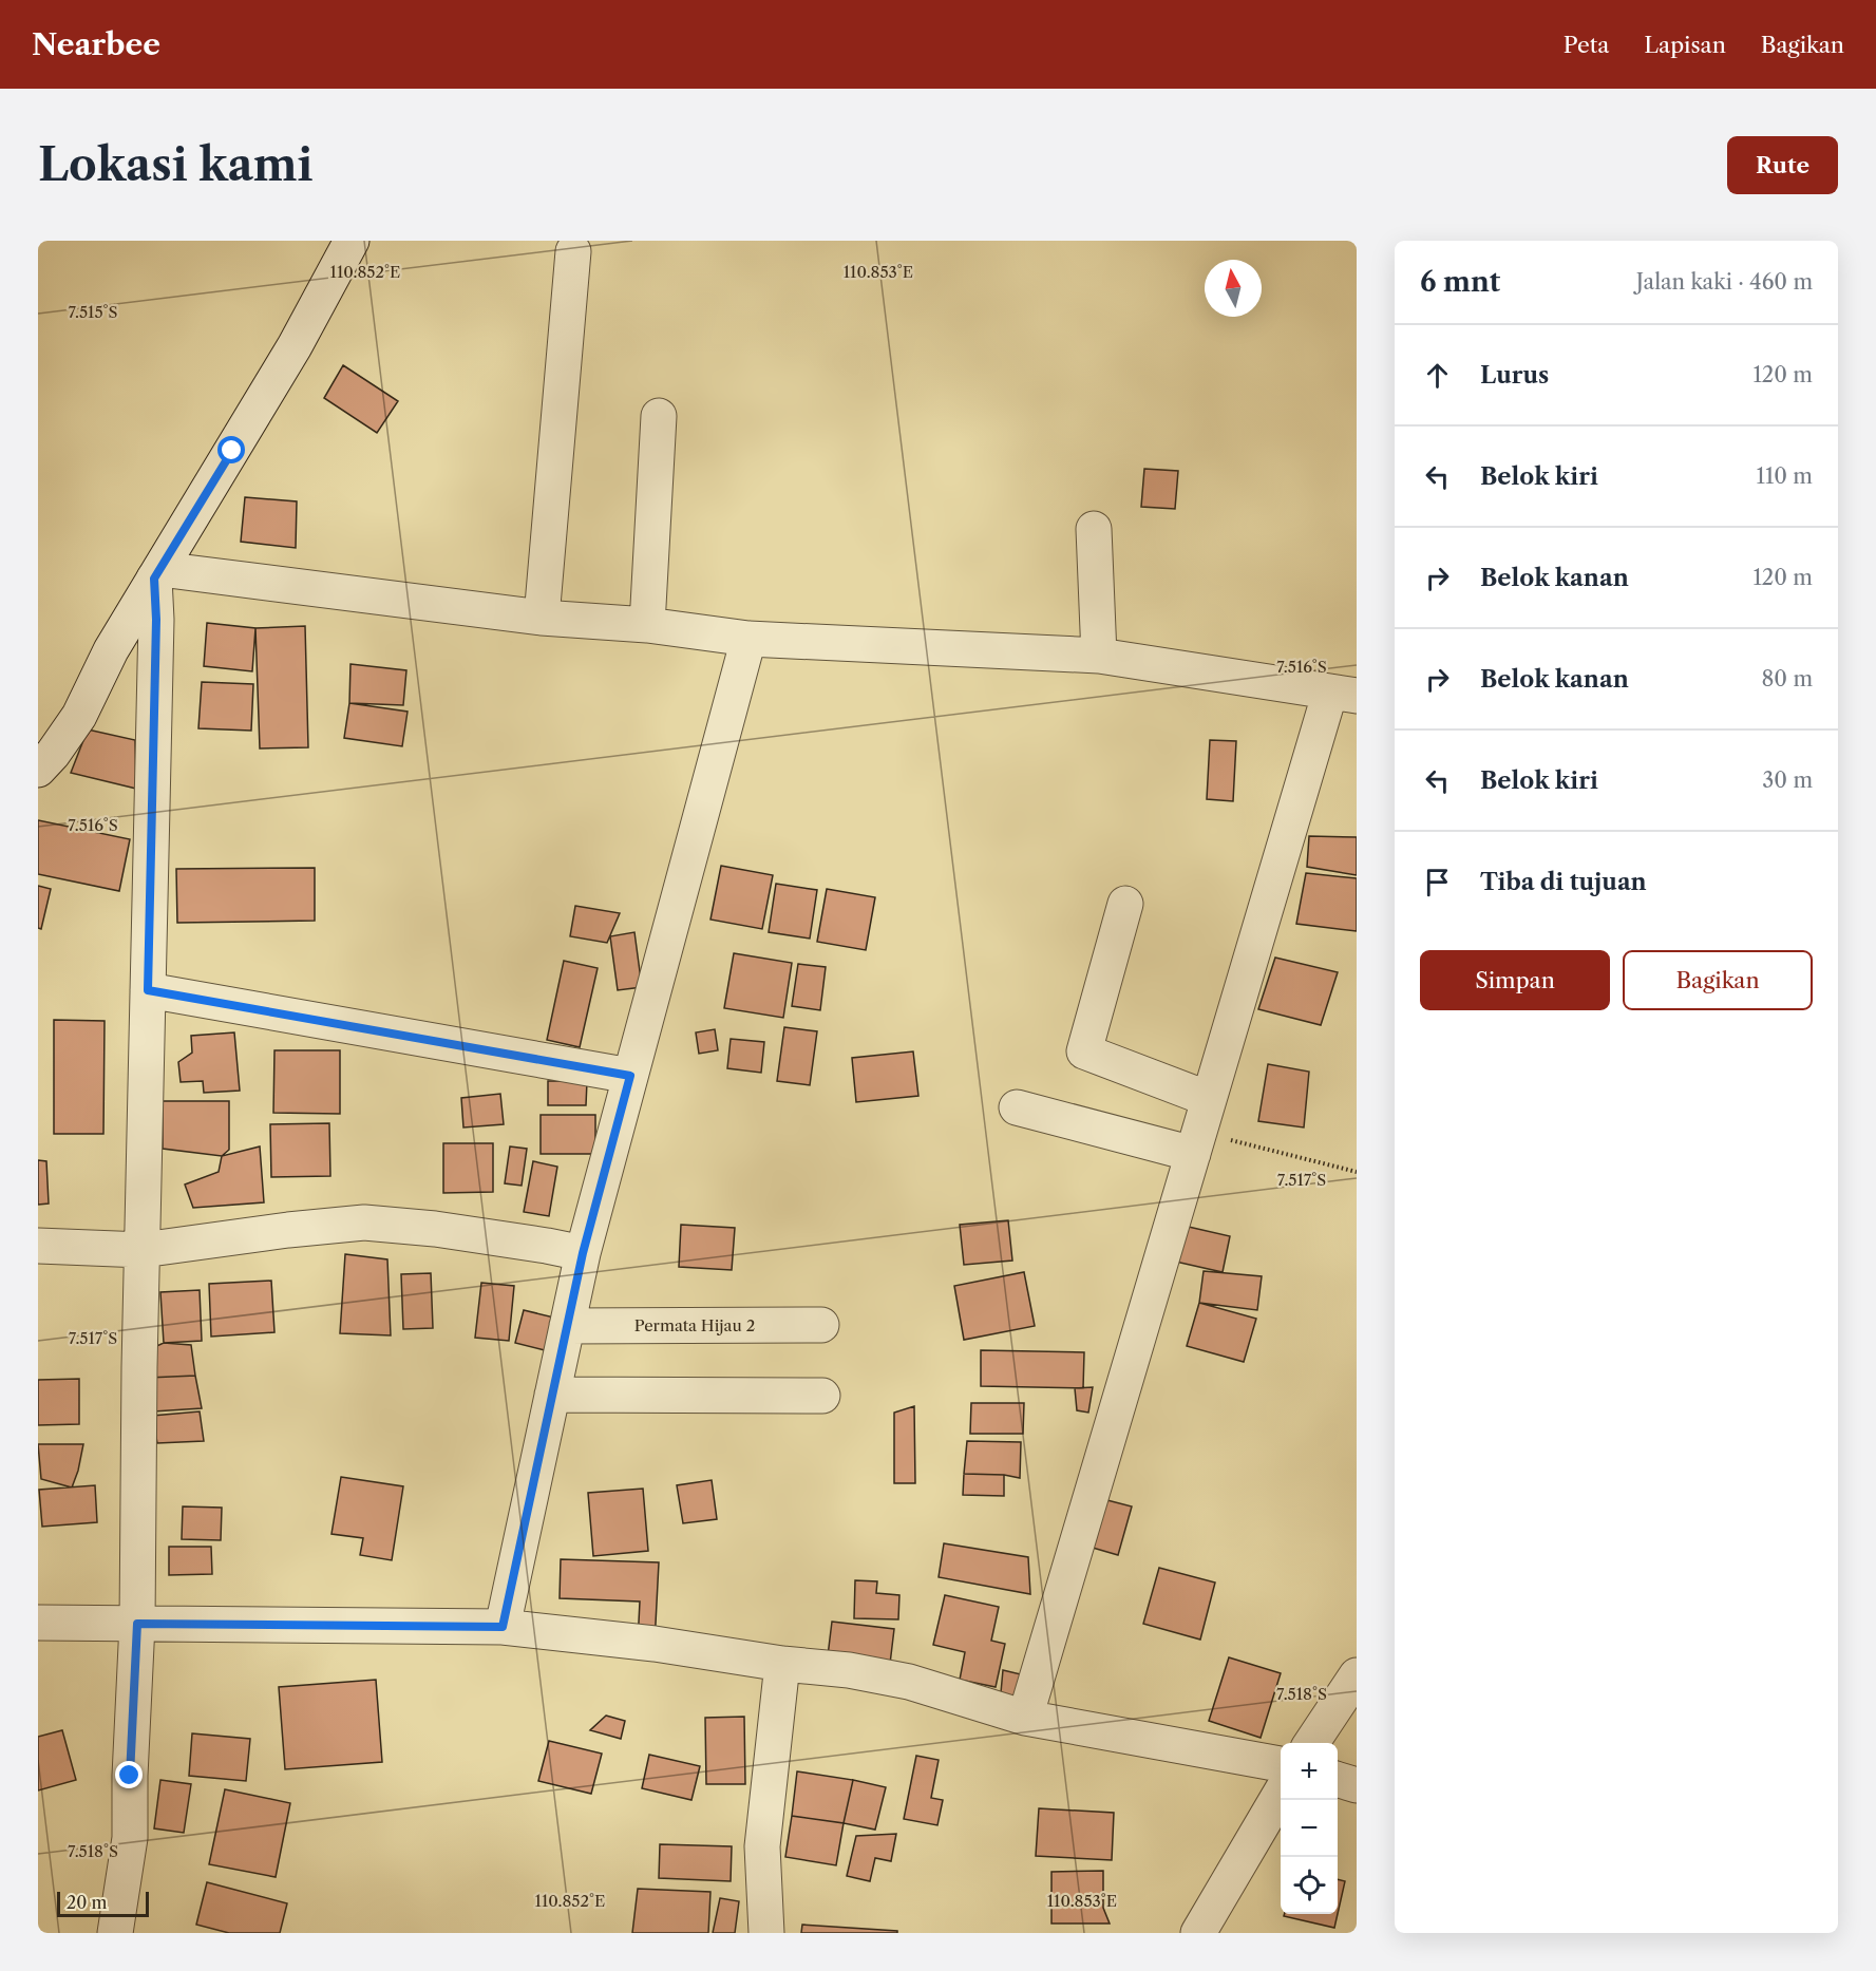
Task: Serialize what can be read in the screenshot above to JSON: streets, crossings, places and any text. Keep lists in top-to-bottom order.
{
  "streets": {
    "street": ["Permata Hijau 2"]
  },
  "scale_bar": "20 m",
  "north": "top",
  "page": {
    "header": "Nearbee",
    "nav": ["Peta", "Lapisan", "Bagikan"],
    "buttons": [
      "Rute",
      ["Simpan", "Bagikan"]
    ],
    "title": "Lokasi kami",
    "heading": ["6 mnt", "Jalan kaki · 460 m"],
    "list": [
      ["Lurus", "120 m"],
      ["Belok kiri", "110 m"],
      ["Belok kanan", "120 m"],
      ["Belok kanan", "80 m"],
      ["Belok kiri", "30 m"],
      "Tiba di tujuan"
    ],
    "map_buttons": ["+", "−"],
    "scale": "20 m"
  },
  "coordinates": [
    "110.852°E",
    "110.853°E",
    "7.515°S",
    "7.516°S",
    "7.517°S",
    "7.518°S"
  ]
}
